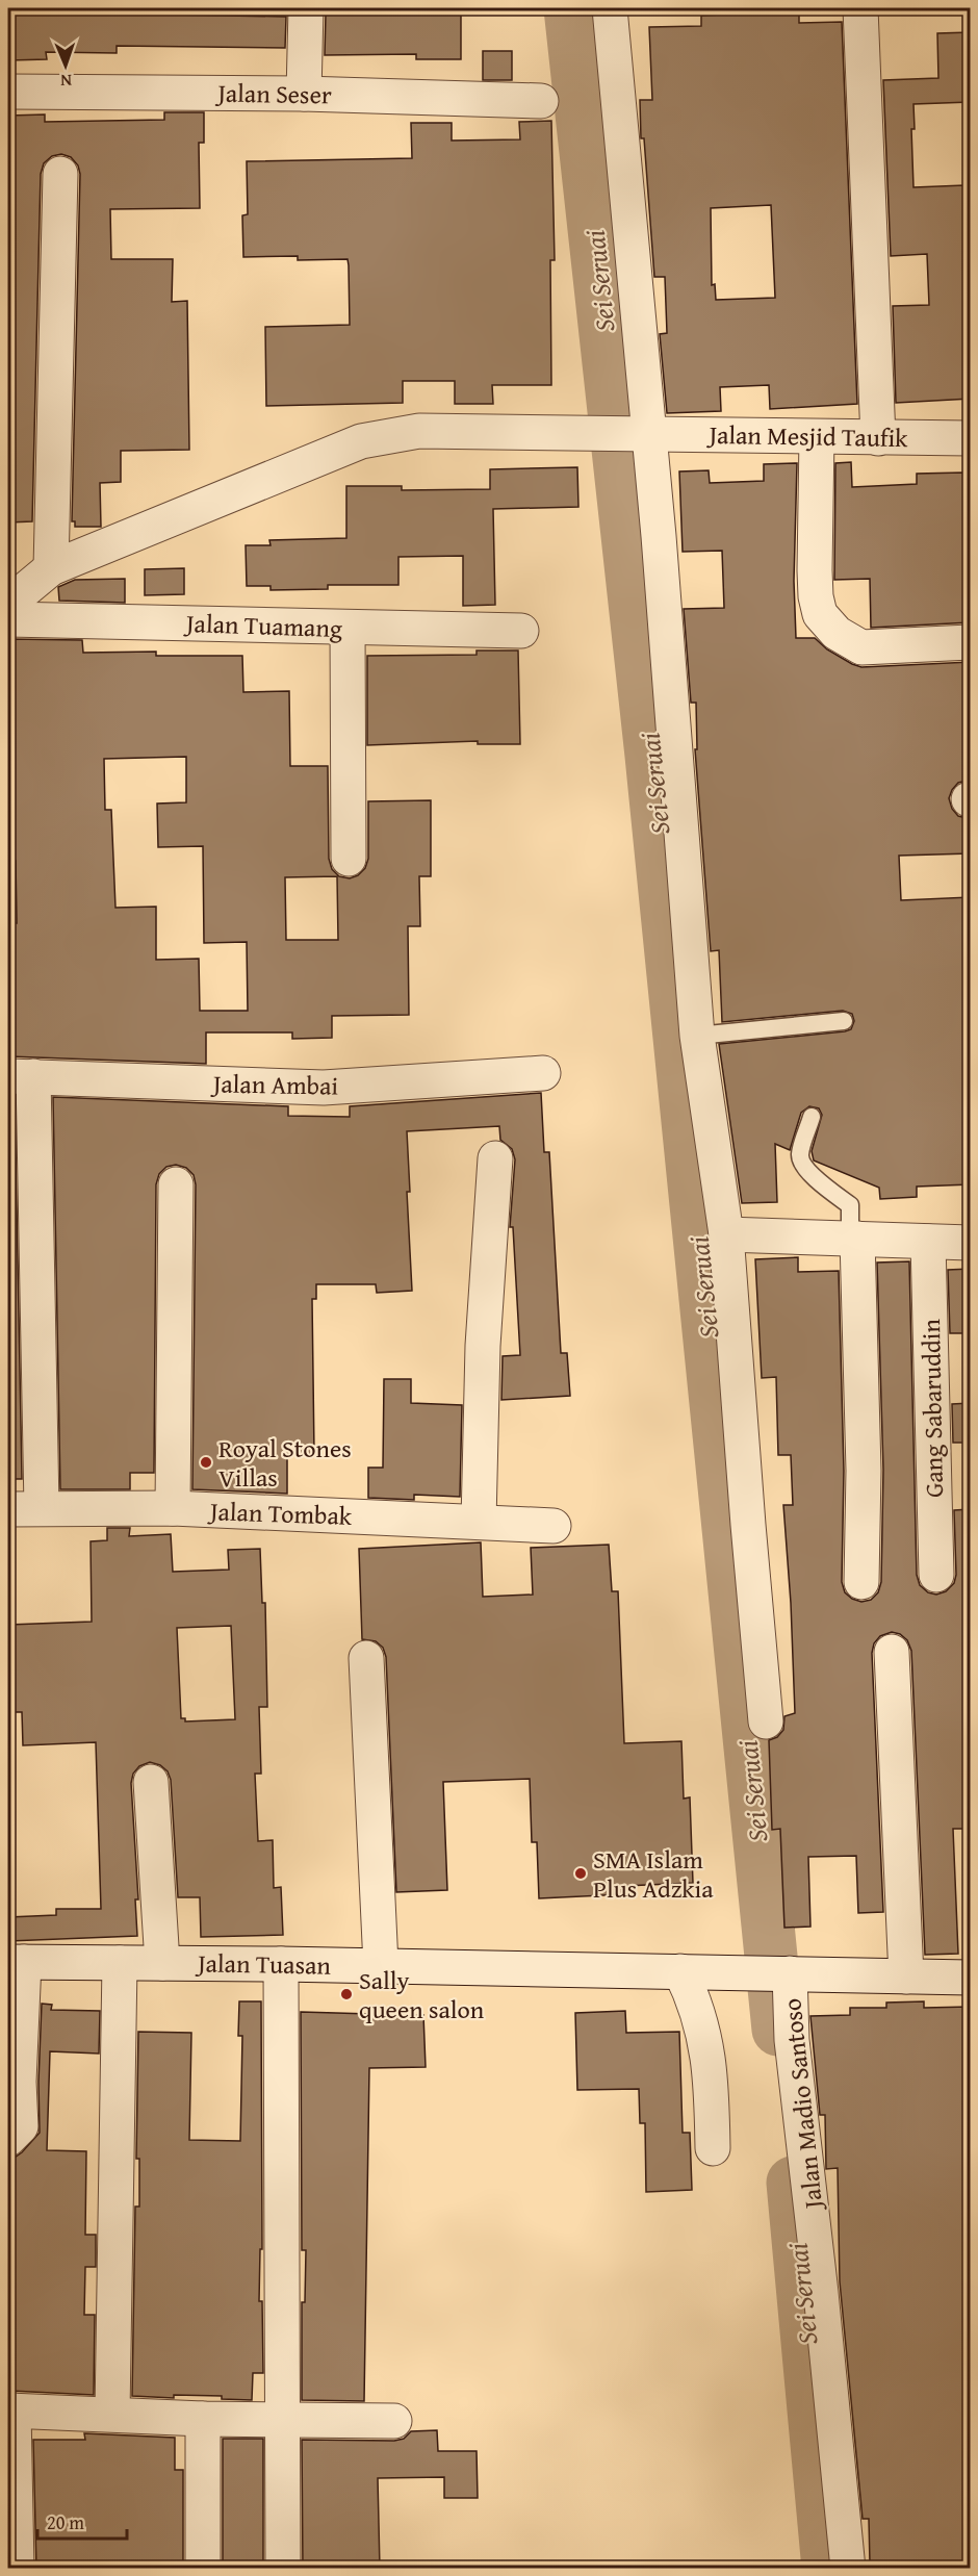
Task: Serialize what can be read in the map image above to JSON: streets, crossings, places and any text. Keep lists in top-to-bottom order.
{
  "streets": {
    "street": [
      "Jalan Seser",
      "Jalan Mesjid Taufik",
      "Jalan Tuamang",
      "Jalan Ambai",
      "Gang Sabaruddin",
      "Jalan Tombak",
      "Jalan Tuasan",
      "Jalan Madio Santoso"
    ]
  },
  "crossings": [
    ["Jalan Tuasan", "Jalan Madio Santoso"]
  ],
  "water": ["Sei Seruai"],
  "places": ["Royal Stones Villas", "SMA Islam Plus Adzkia", "Sally queen salon"],
  "scale_bar": "20 m",
  "north": "bottom"
}
